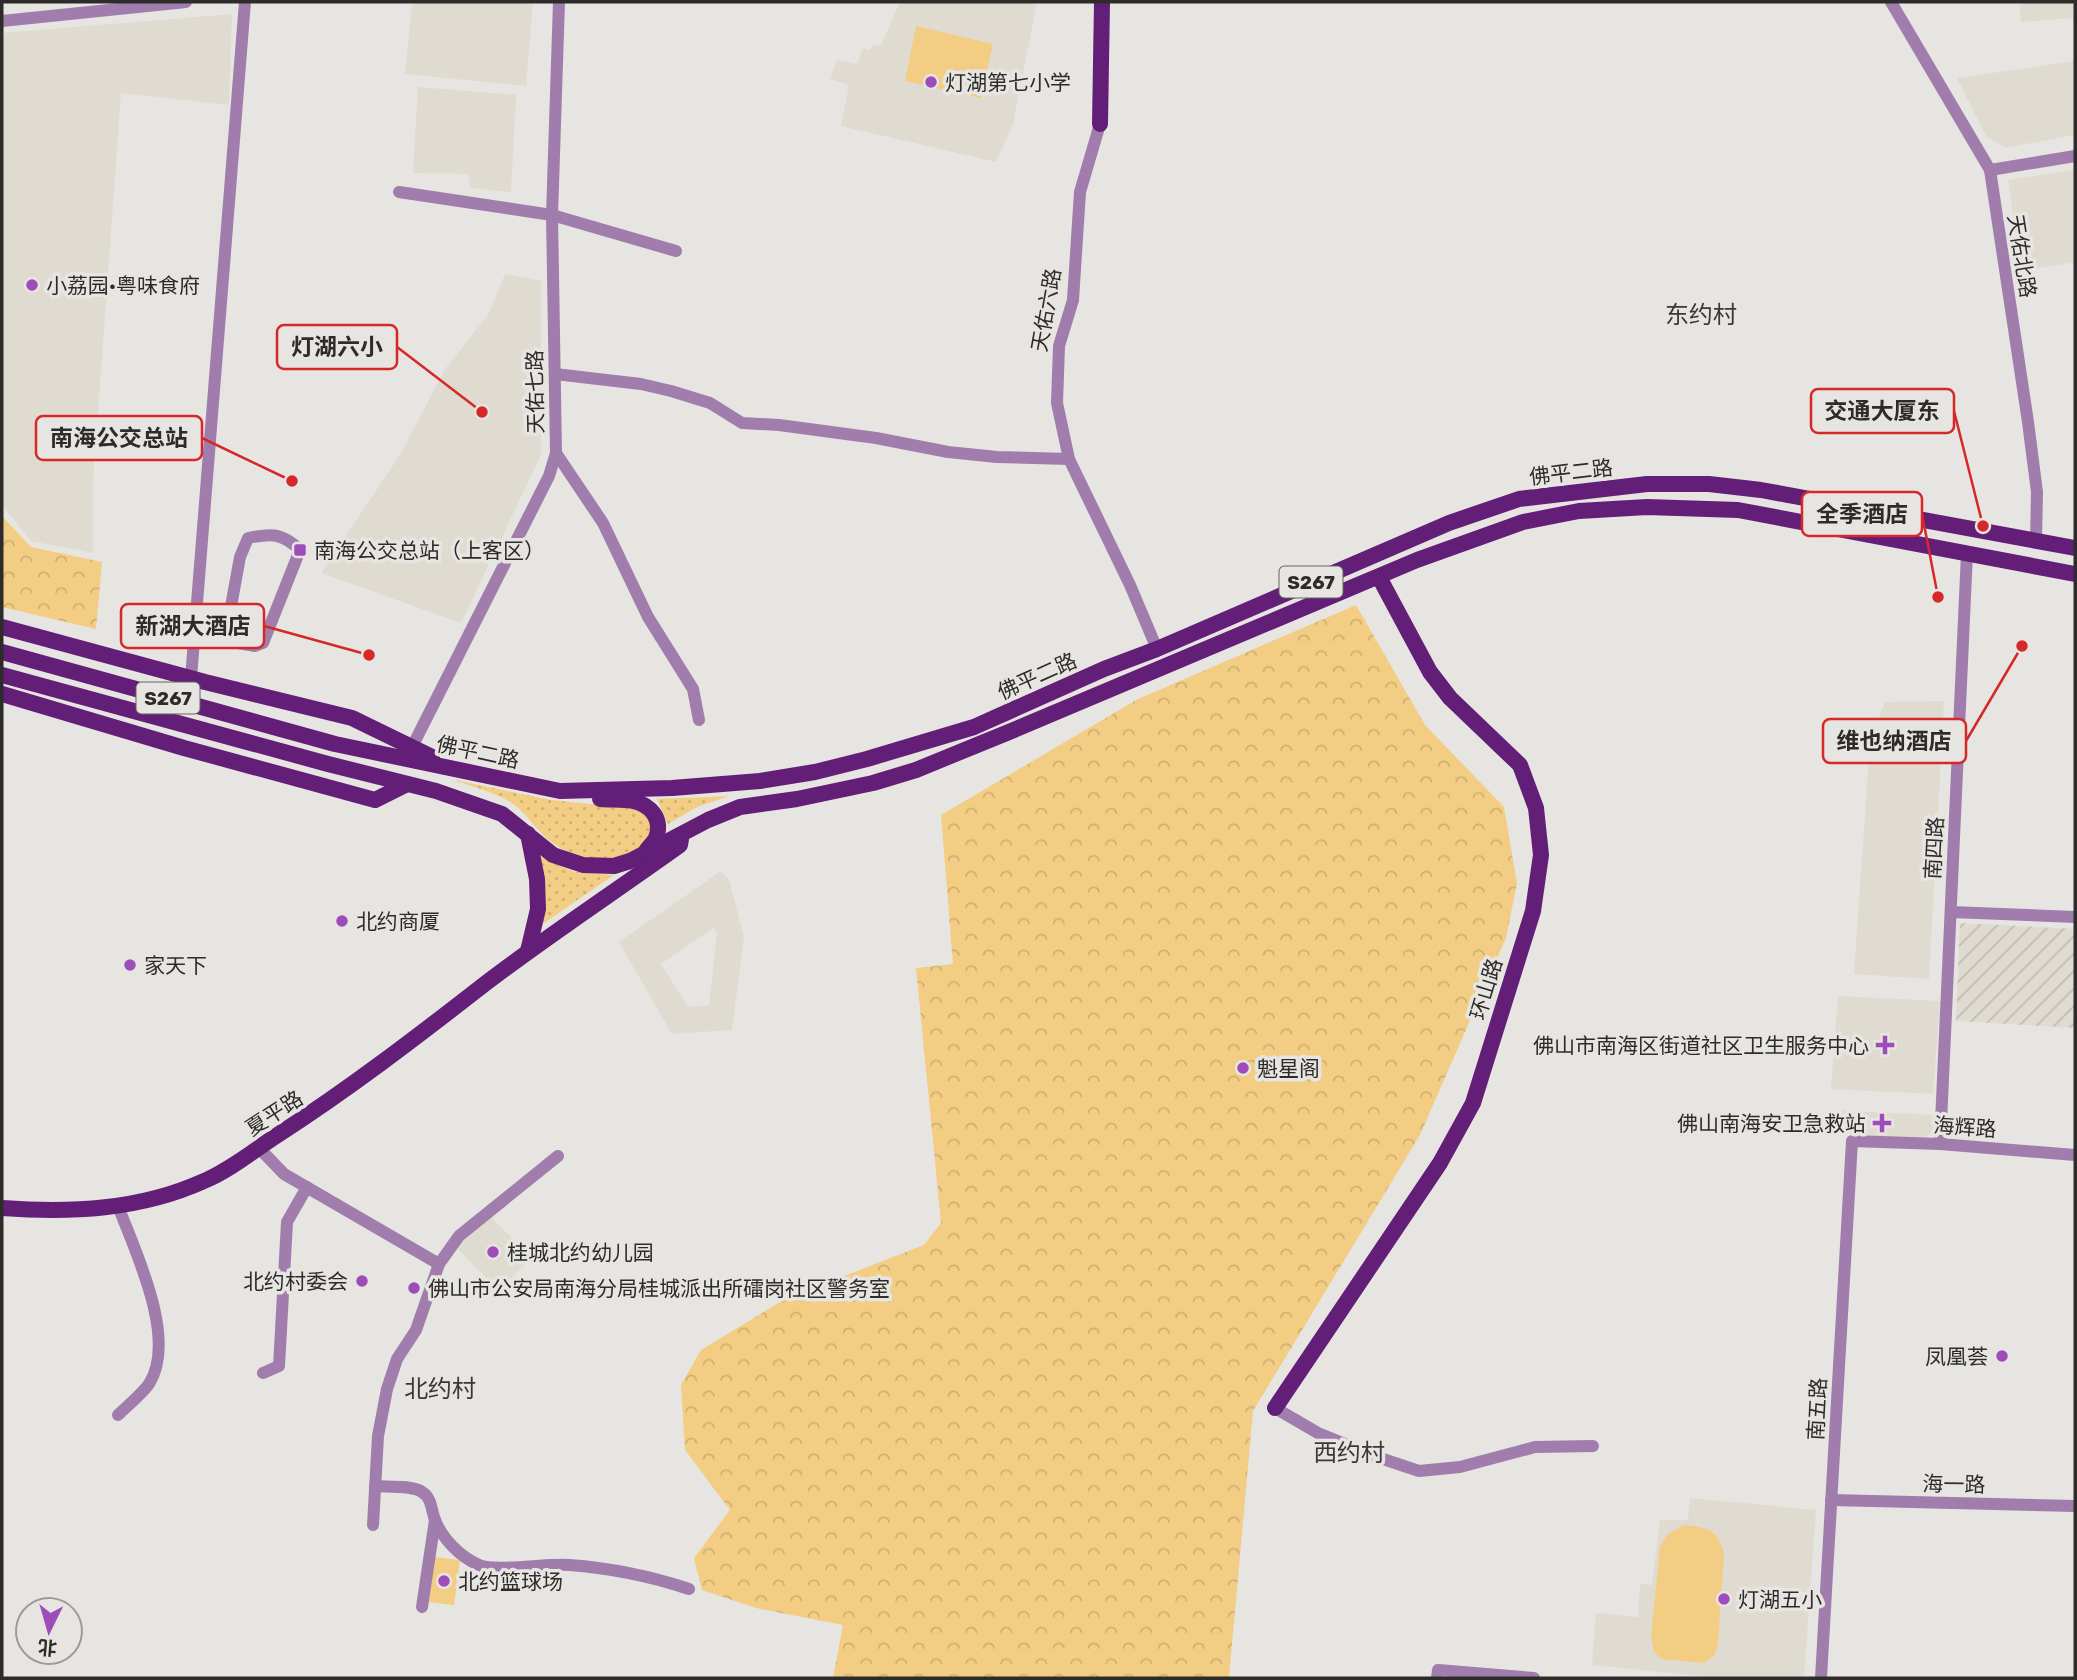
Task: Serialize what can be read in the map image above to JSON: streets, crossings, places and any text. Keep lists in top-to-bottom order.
{
  "streets": {
    "main road": [
      "天佑六路",
      "佛平二路",
      "S267",
      "环山路",
      "夏平路"
    ],
    "street": [
      "天佑北路",
      "天佑七路",
      "南四路",
      "海辉路",
      "南五路",
      "海一路"
    ]
  },
  "crossings": [
    ["天佑北路", "佛平二路"],
    ["天佑六路", "佛平二路"],
    ["佛平二路", "S267"],
    ["佛平二路", "南四路"],
    ["佛平二路", "环山路"],
    ["佛平二路", "夏平路"],
    ["南四路", "海辉路"],
    ["海辉路", "南五路"],
    ["南五路", "海一路"]
  ],
  "districts": ["东约村", "北约村", "西约村"],
  "places": {
    "other": [
      "灯湖第七小学",
      "小荔园·粤味食府",
      "灯湖六小",
      "南海公交总站",
      "交通大厦东",
      "全季酒店",
      "维也纳酒店",
      "新湖大酒店",
      "北约商厦",
      "家天下",
      "魁星阁",
      "桂城北约幼儿园",
      "北约村委会",
      "佛山市公安局南海分局桂城派出所礌岗社区警务室",
      "凤凰荟",
      "北约篮球场",
      "灯湖五小"
    ],
    "transit": ["南海公交总站（上客区）"],
    "health": ["佛山市南海区街道社区卫生服务中心", "佛山南海安卫急救站"]
  },
  "north": "bottom"
}
